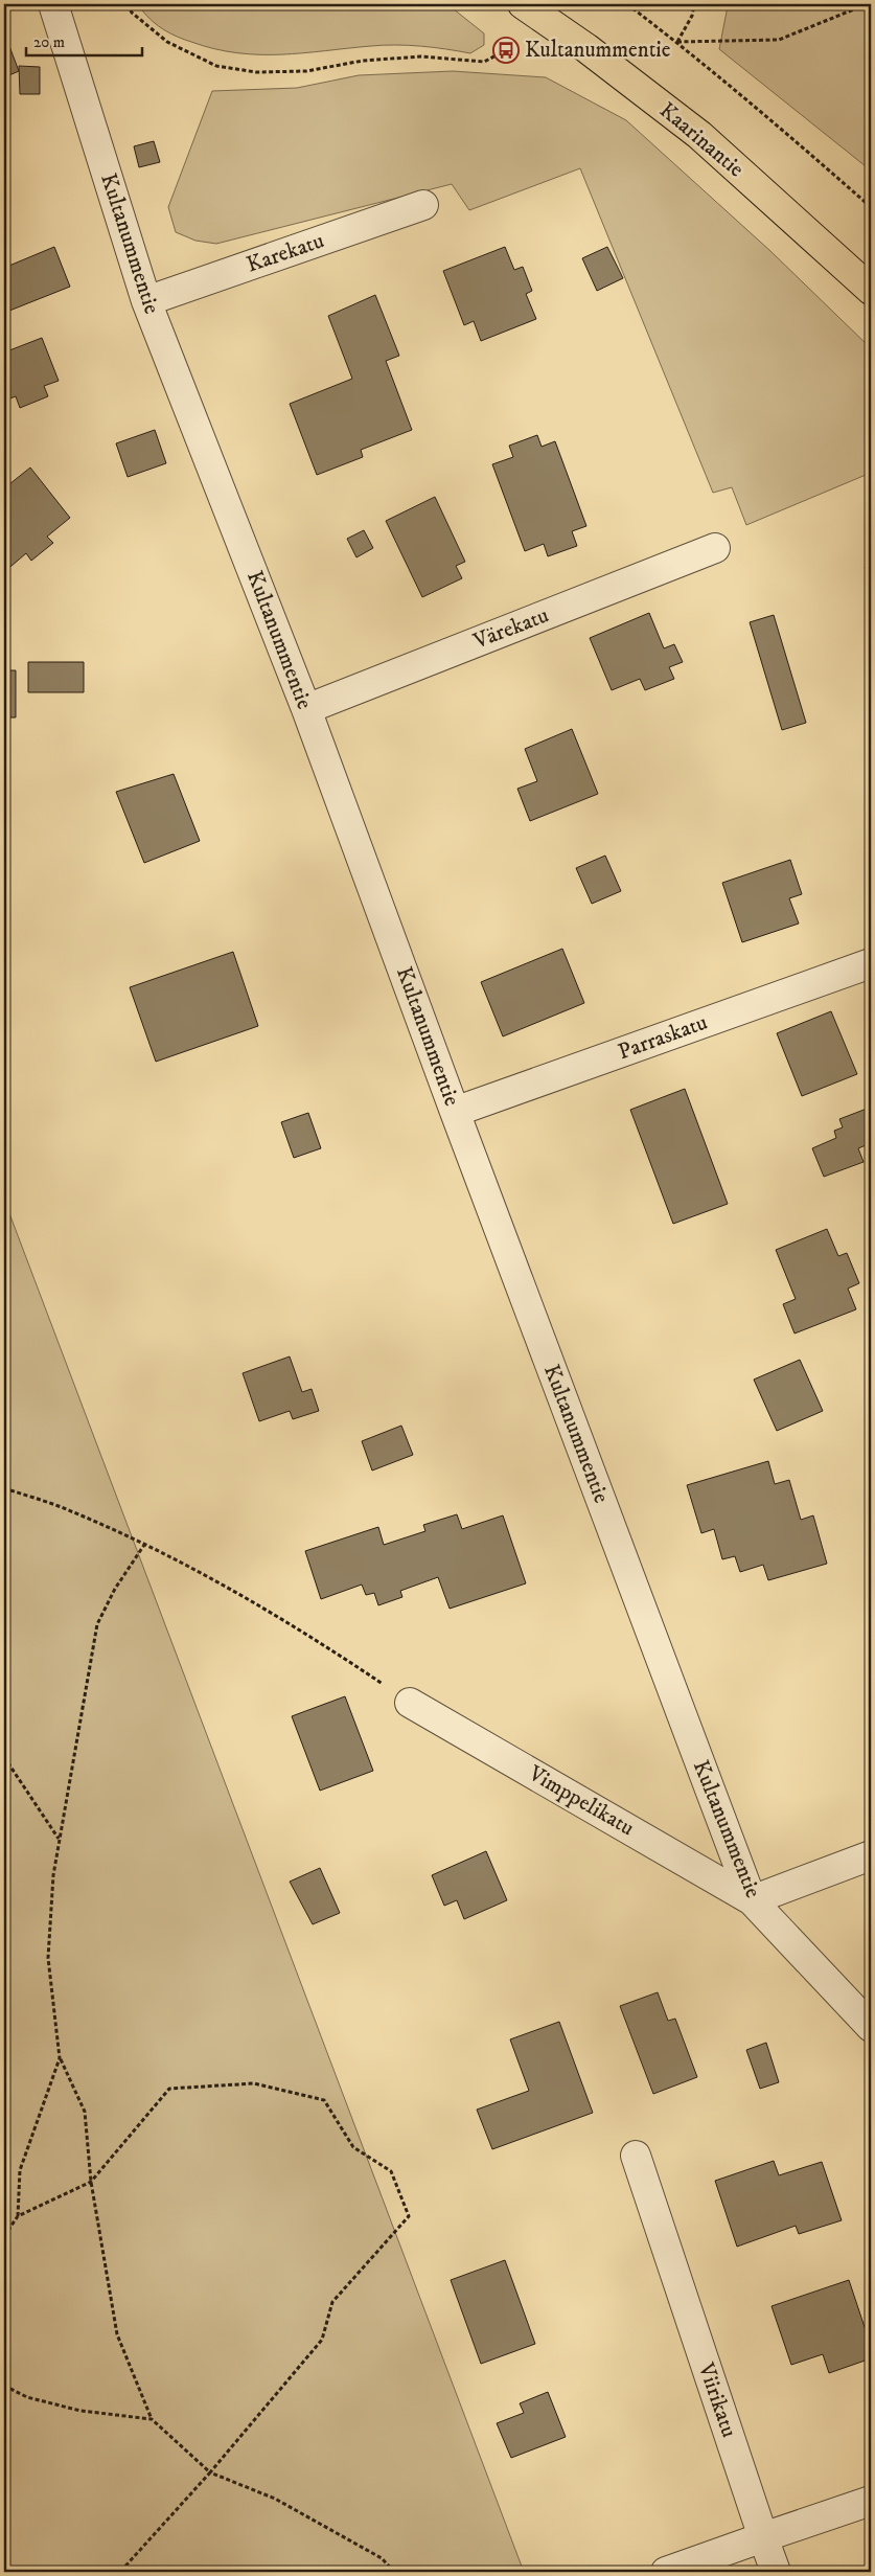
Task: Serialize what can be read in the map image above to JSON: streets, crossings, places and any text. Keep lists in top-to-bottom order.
{
  "streets": {
    "main road": ["Kaarinantie"],
    "street": [
      "Kultanummentie",
      "Karekatu",
      "Värekatu",
      "Parraskatu",
      "Vimppelikatu",
      "Viirikatu"
    ]
  },
  "crossings": [
    ["Kultanummentie", "Karekatu"],
    ["Kultanummentie", "Värekatu"],
    ["Kultanummentie", "Parraskatu"],
    ["Kultanummentie", "Vimppelikatu"]
  ],
  "places": {
    "bus stop": ["Kultanummentie"]
  },
  "scale_bar": "20 m"
}
